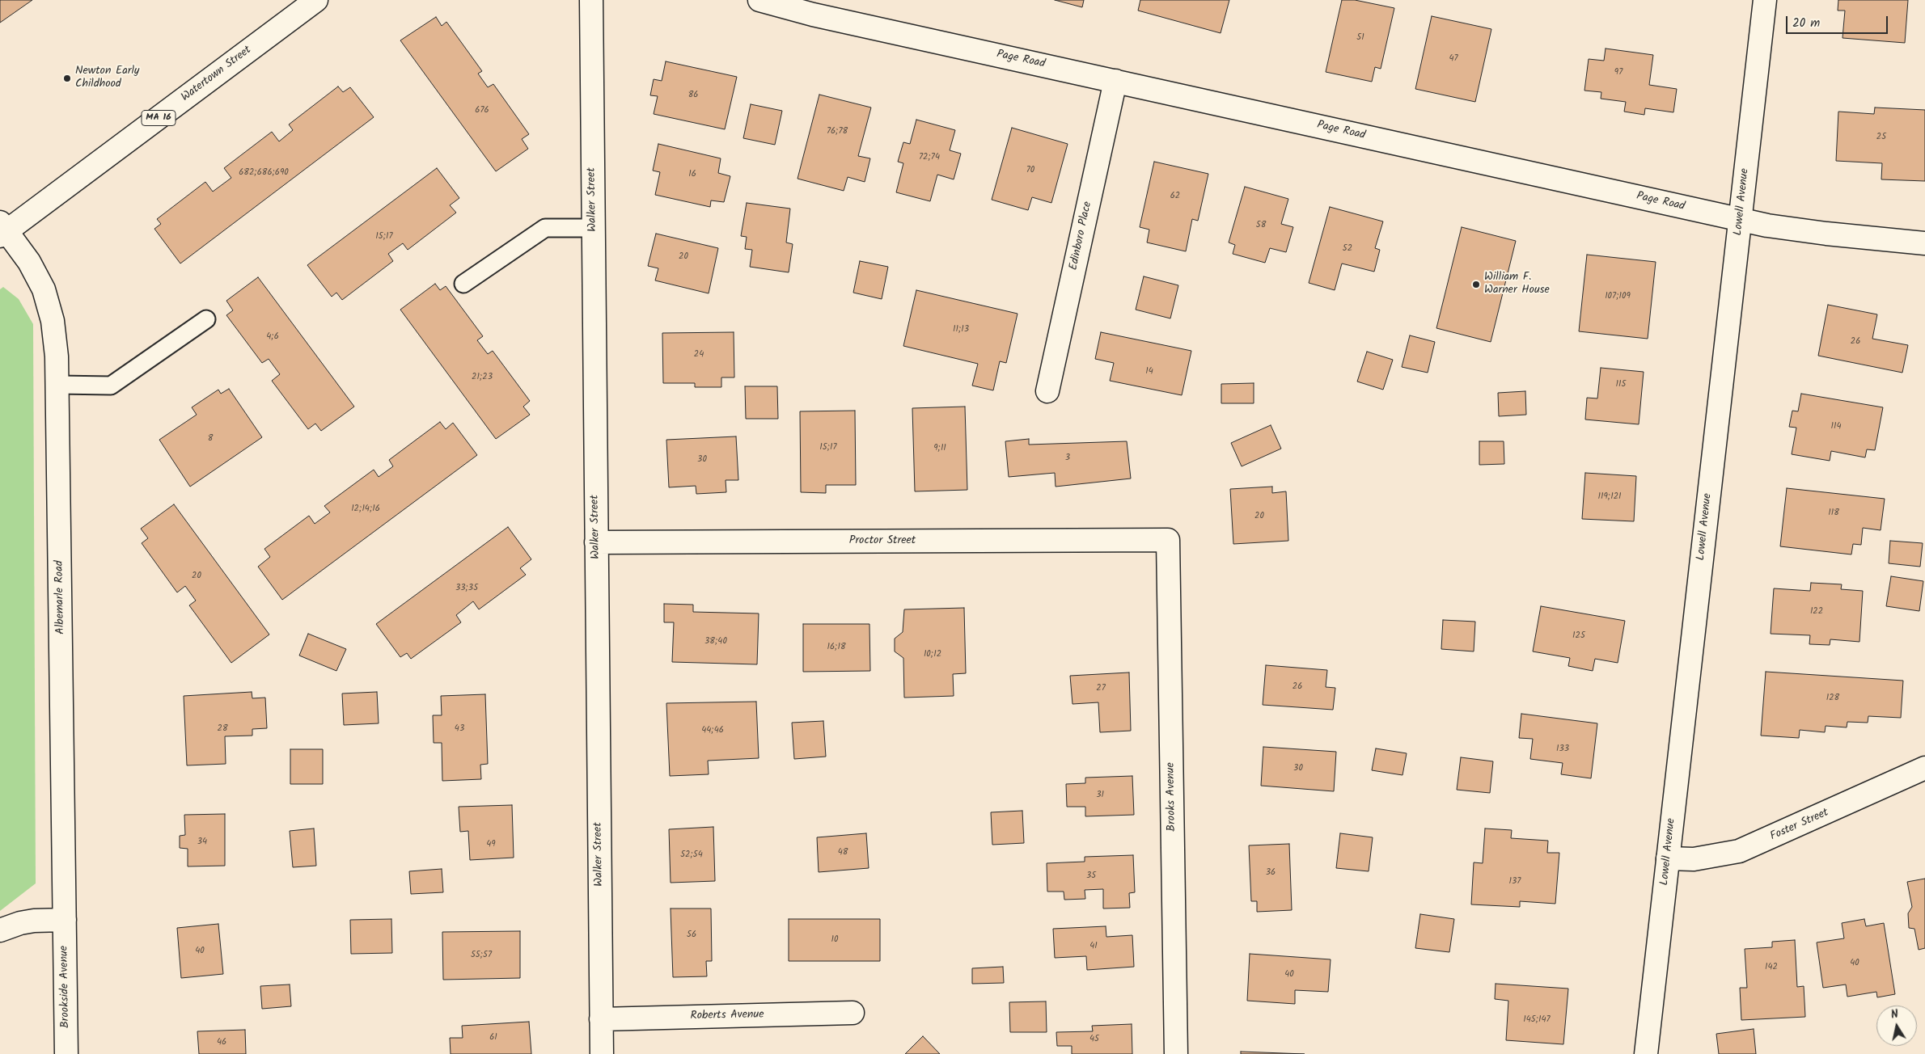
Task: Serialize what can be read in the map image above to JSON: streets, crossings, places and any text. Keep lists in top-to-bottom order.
{
  "streets": {
    "street": [
      "Page Road",
      "Watertown Street",
      "MA 16",
      "Walker Street",
      "Lowell Avenue",
      "Edinboro Place",
      "Proctor Street",
      "Albemarle Road",
      "Brooks Avenue",
      "Foster Street",
      "Brookside Avenue",
      "Roberts Avenue"
    ]
  },
  "crossings": [
    ["Page Road", "Lowell Avenue"],
    ["Page Road", "Edinboro Place"],
    ["Watertown Street", "Albemarle Road"],
    ["Walker Street", "Proctor Street"],
    ["Walker Street", "Roberts Avenue"],
    ["Lowell Avenue", "Foster Street"],
    ["Proctor Street", "Brooks Avenue"],
    ["Albemarle Road", "Brookside Avenue"]
  ],
  "places": ["Newton Early Childhood", "William F. Warner House"],
  "house_numbers": [
    "51",
    "47",
    "97",
    "86",
    "676",
    "76;78",
    "25",
    "72;74",
    "70",
    "682;686;690",
    "16",
    "62",
    "58",
    "15;17",
    "52",
    "20",
    "107;109",
    "11;13",
    "4;6",
    "26",
    "24",
    "14",
    "21;23",
    "115",
    "114",
    "8",
    "15;17",
    "9;11",
    "3",
    "30",
    "119;121",
    "12;14;16",
    "118",
    "20",
    "20",
    "33;35",
    "122",
    "125",
    "38;40",
    "16;18",
    "10;12",
    "26",
    "27",
    "128",
    "28",
    "43",
    "44;46",
    "133",
    "30",
    "31",
    "34",
    "49",
    "48",
    "52;54",
    "36",
    "35",
    "137",
    "56",
    "10",
    "41",
    "40",
    "55;57",
    "40",
    "142",
    "40",
    "145;147",
    "61",
    "45",
    "46"
  ],
  "scale_bar": "20 m",
  "north": "top"
}
